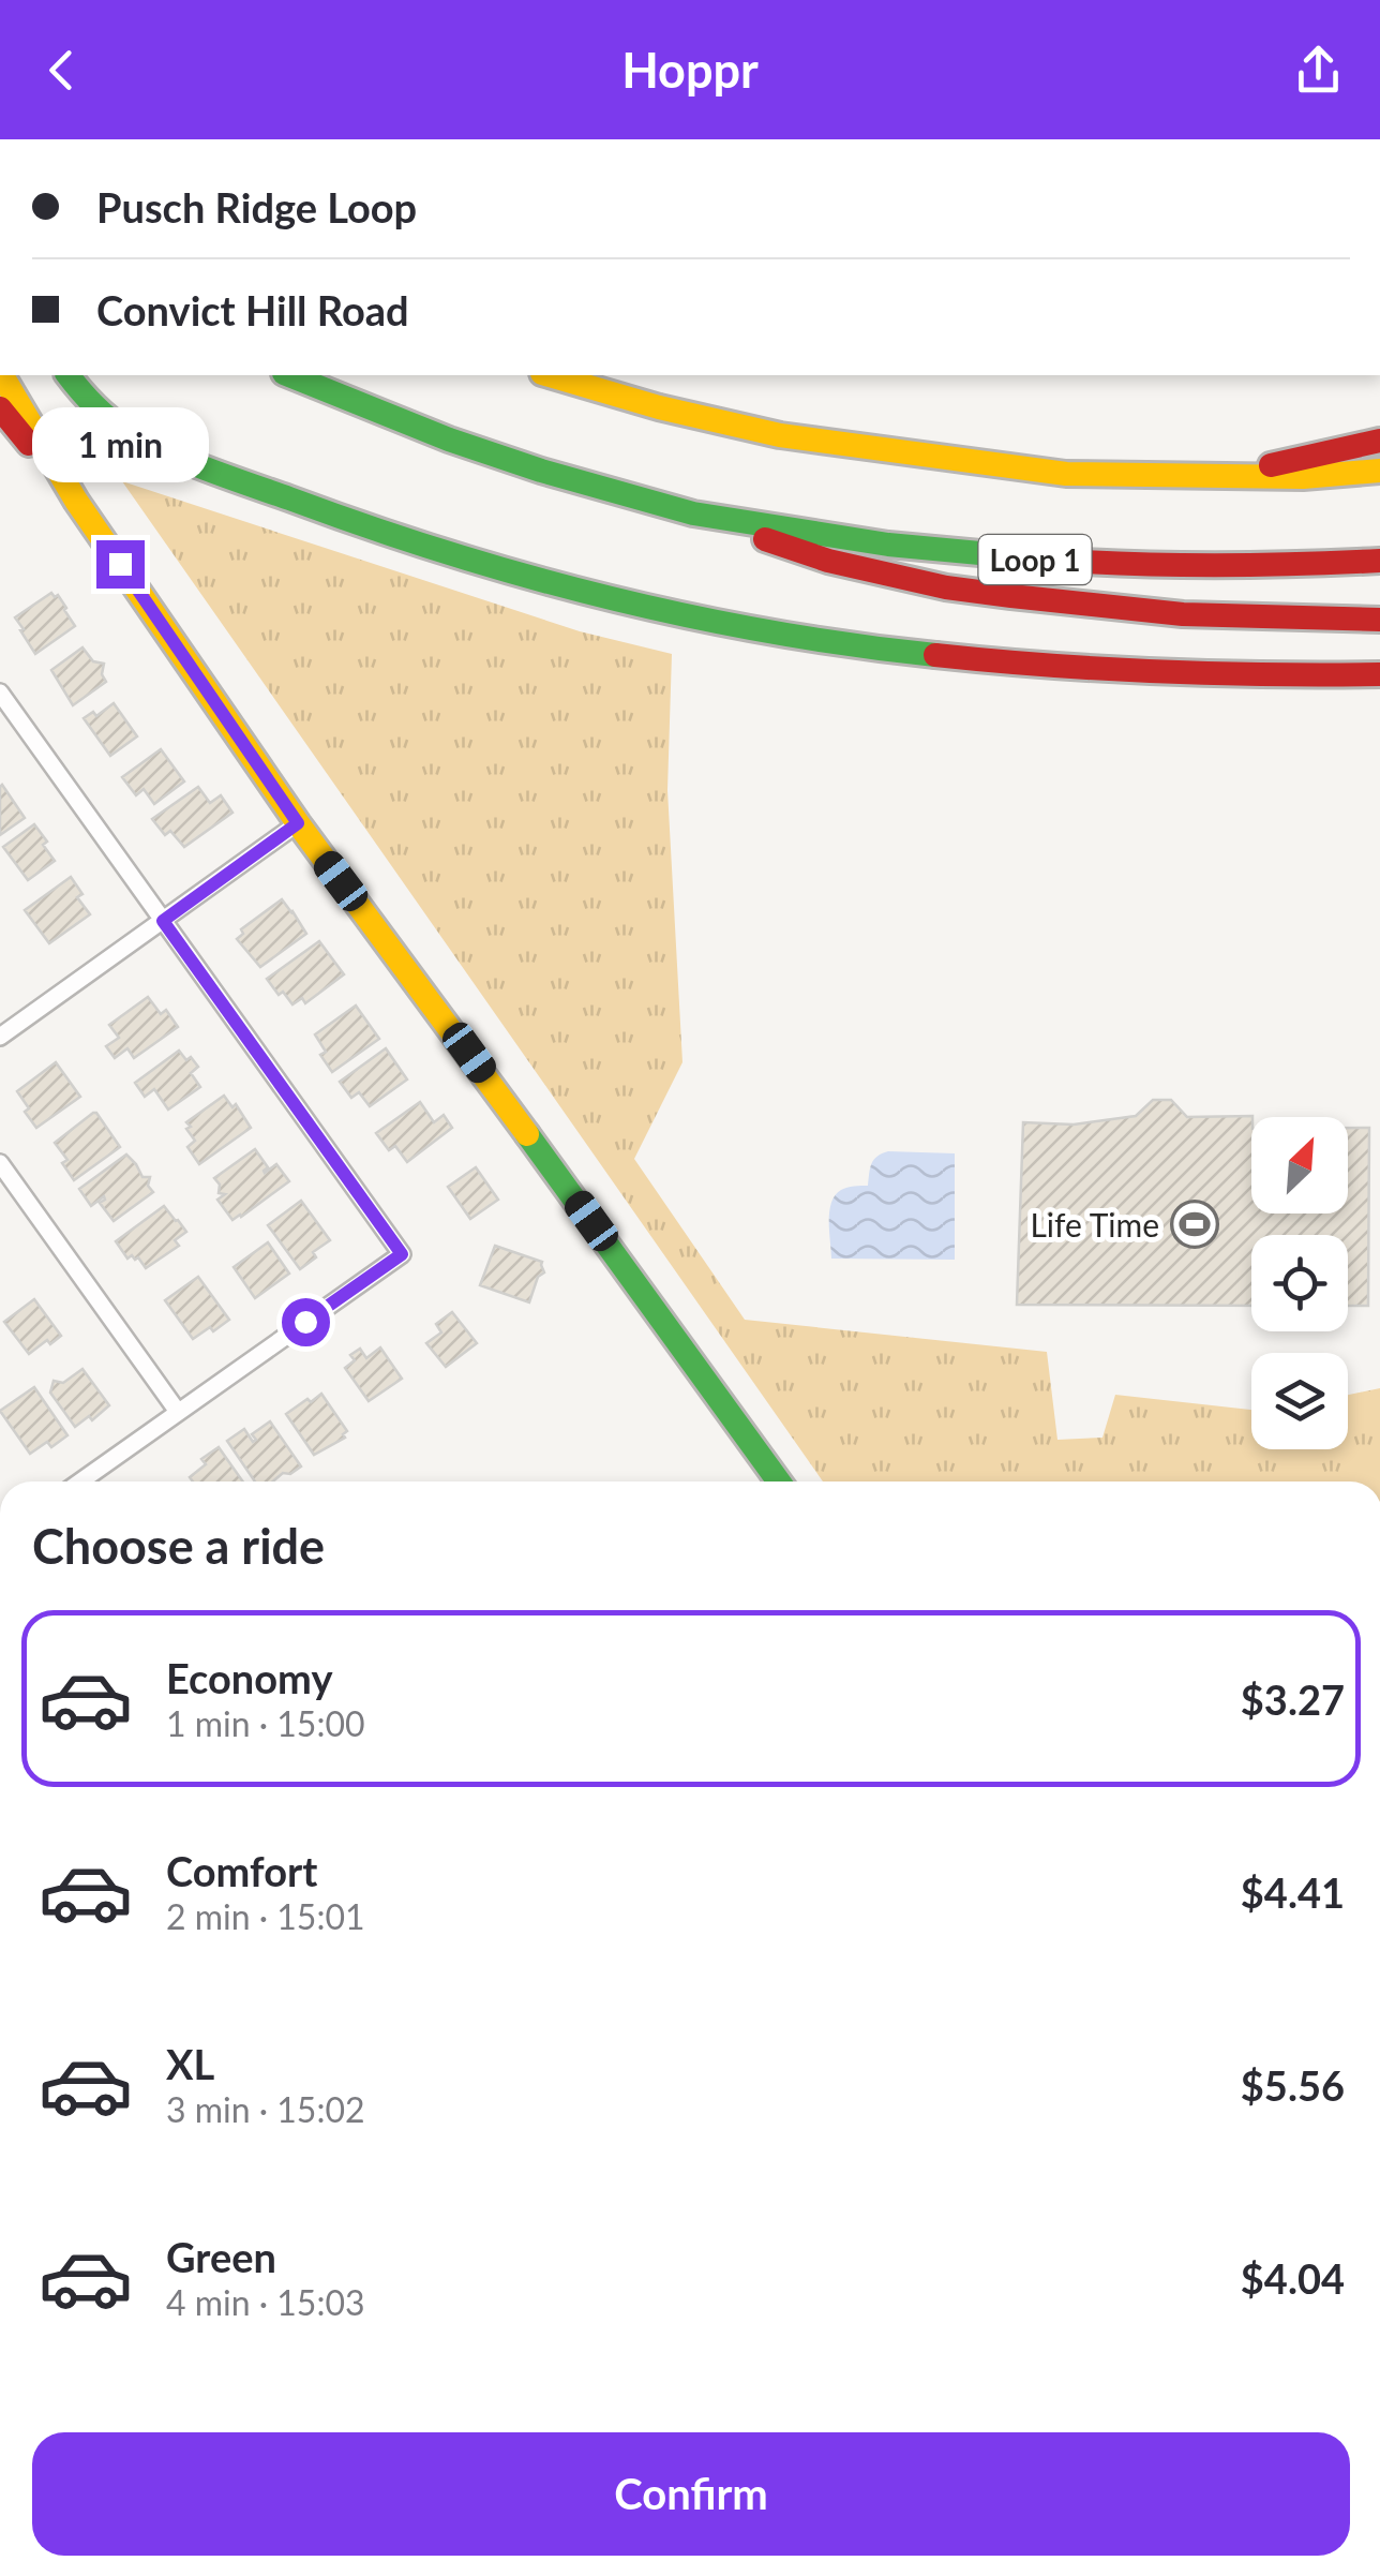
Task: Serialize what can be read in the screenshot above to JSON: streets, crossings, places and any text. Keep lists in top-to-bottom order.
{
  "streets": {
    "main road": ["Loop 1"]
  },
  "places": {
    "sports": ["Life Time"]
  },
  "north": "top right",
  "page": {
    "header": "Hoppr",
    "banner": ["Pusch Ridge Loop", "Convict Hill Road"],
    "bubble": "1 min",
    "heading": "Choose a ride",
    "list": [
      {
        "name": "Economy",
        "note": "1 min · 15:00",
        "value": "$3.27"
      },
      {
        "name": "Comfort",
        "note": "2 min · 15:01",
        "value": "$4.41"
      },
      {
        "name": "XL",
        "note": "3 min · 15:02",
        "value": "$5.56"
      },
      {
        "name": "Green",
        "note": "4 min · 15:03",
        "value": "$4.04"
      }
    ],
    "buttons": "Confirm"
  }
}
